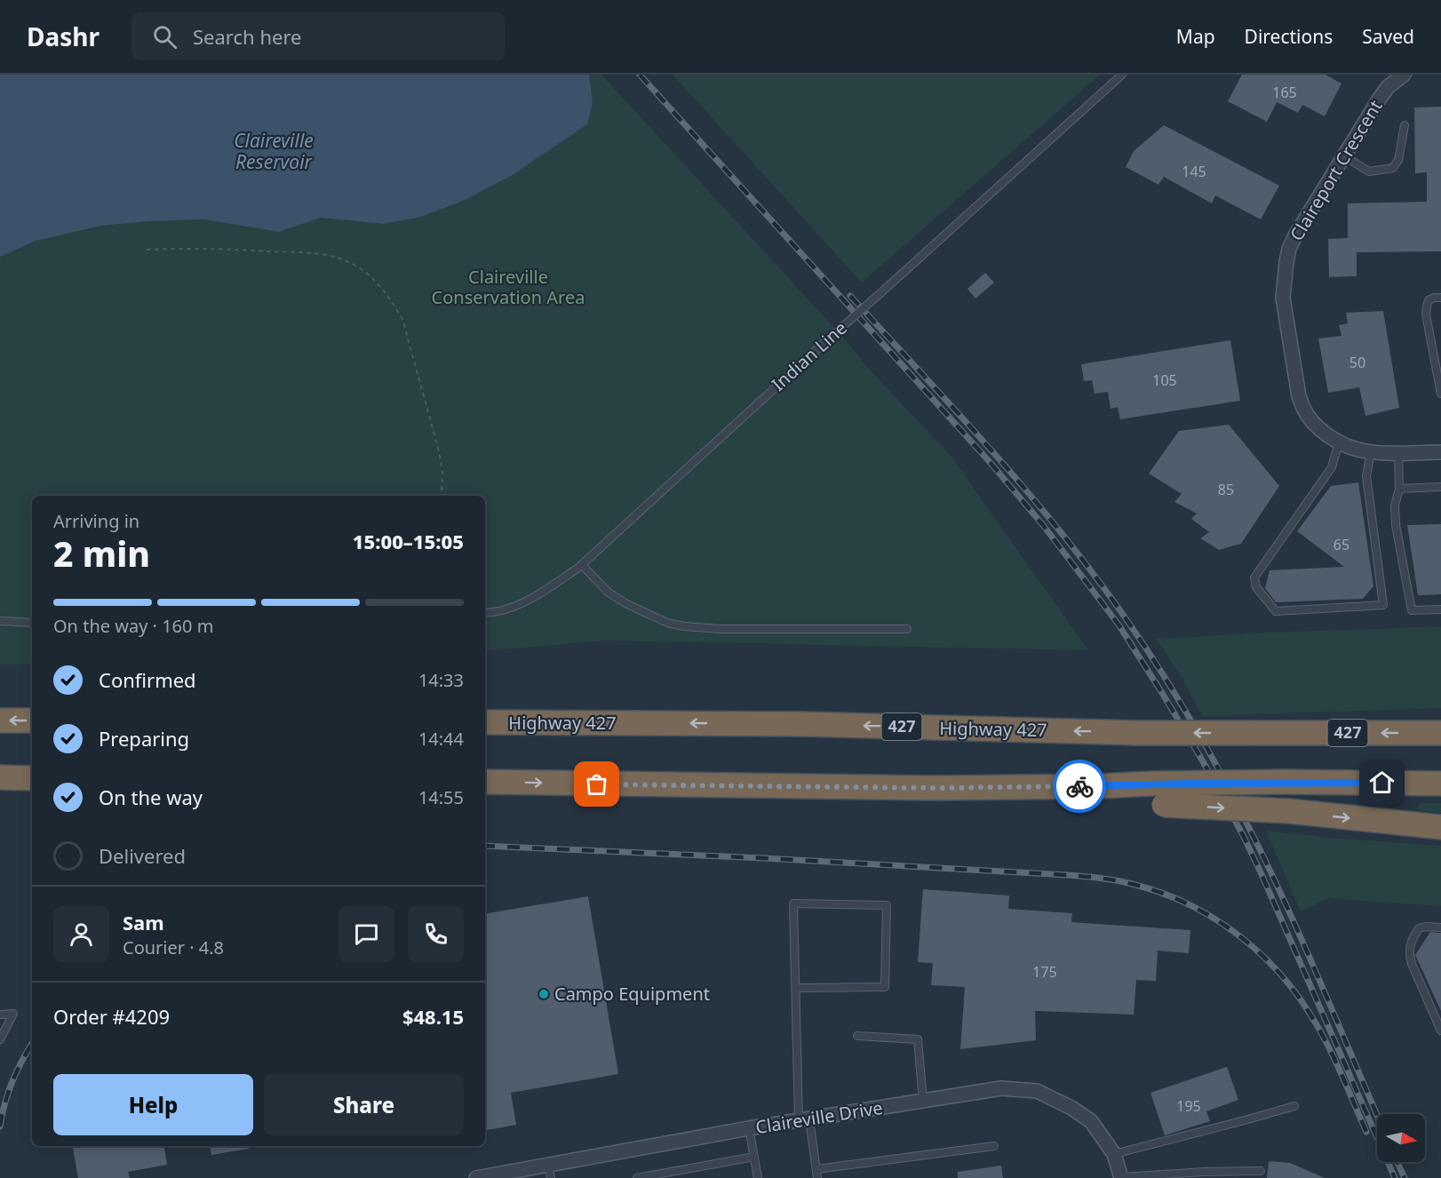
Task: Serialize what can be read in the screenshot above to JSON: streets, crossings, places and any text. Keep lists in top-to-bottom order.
{
  "streets": {
    "highway": ["Highway 427", "427"],
    "street": ["Claireport Crescent", "Claireville Drive"],
    "lane": ["Indian Line"]
  },
  "water": ["Claireville Reservoir"],
  "parks": ["Claireville Conservation Area"],
  "places": ["Campo Equipment"],
  "house_numbers": [
    "165",
    "145",
    "50",
    "105",
    "85",
    "65",
    "175",
    "195"
  ],
  "north": "right",
  "page": {
    "header": "Dashr",
    "search": "Search here",
    "nav": ["Map", "Directions", "Saved"],
    "heading": ["2 min", "Arriving in", "15:00–15:05"],
    "panel": [
      "Sam",
      "Courier · 4.8",
      "Order #4209",
      "$48.15"
    ],
    "bar": "On the way · 160 m",
    "list": [
      ["Confirmed", "14:33"],
      ["Preparing", "14:44"],
      ["On the way", "14:55"],
      "Delivered"
    ],
    "buttons": ["Help", "Share"]
  }
}
